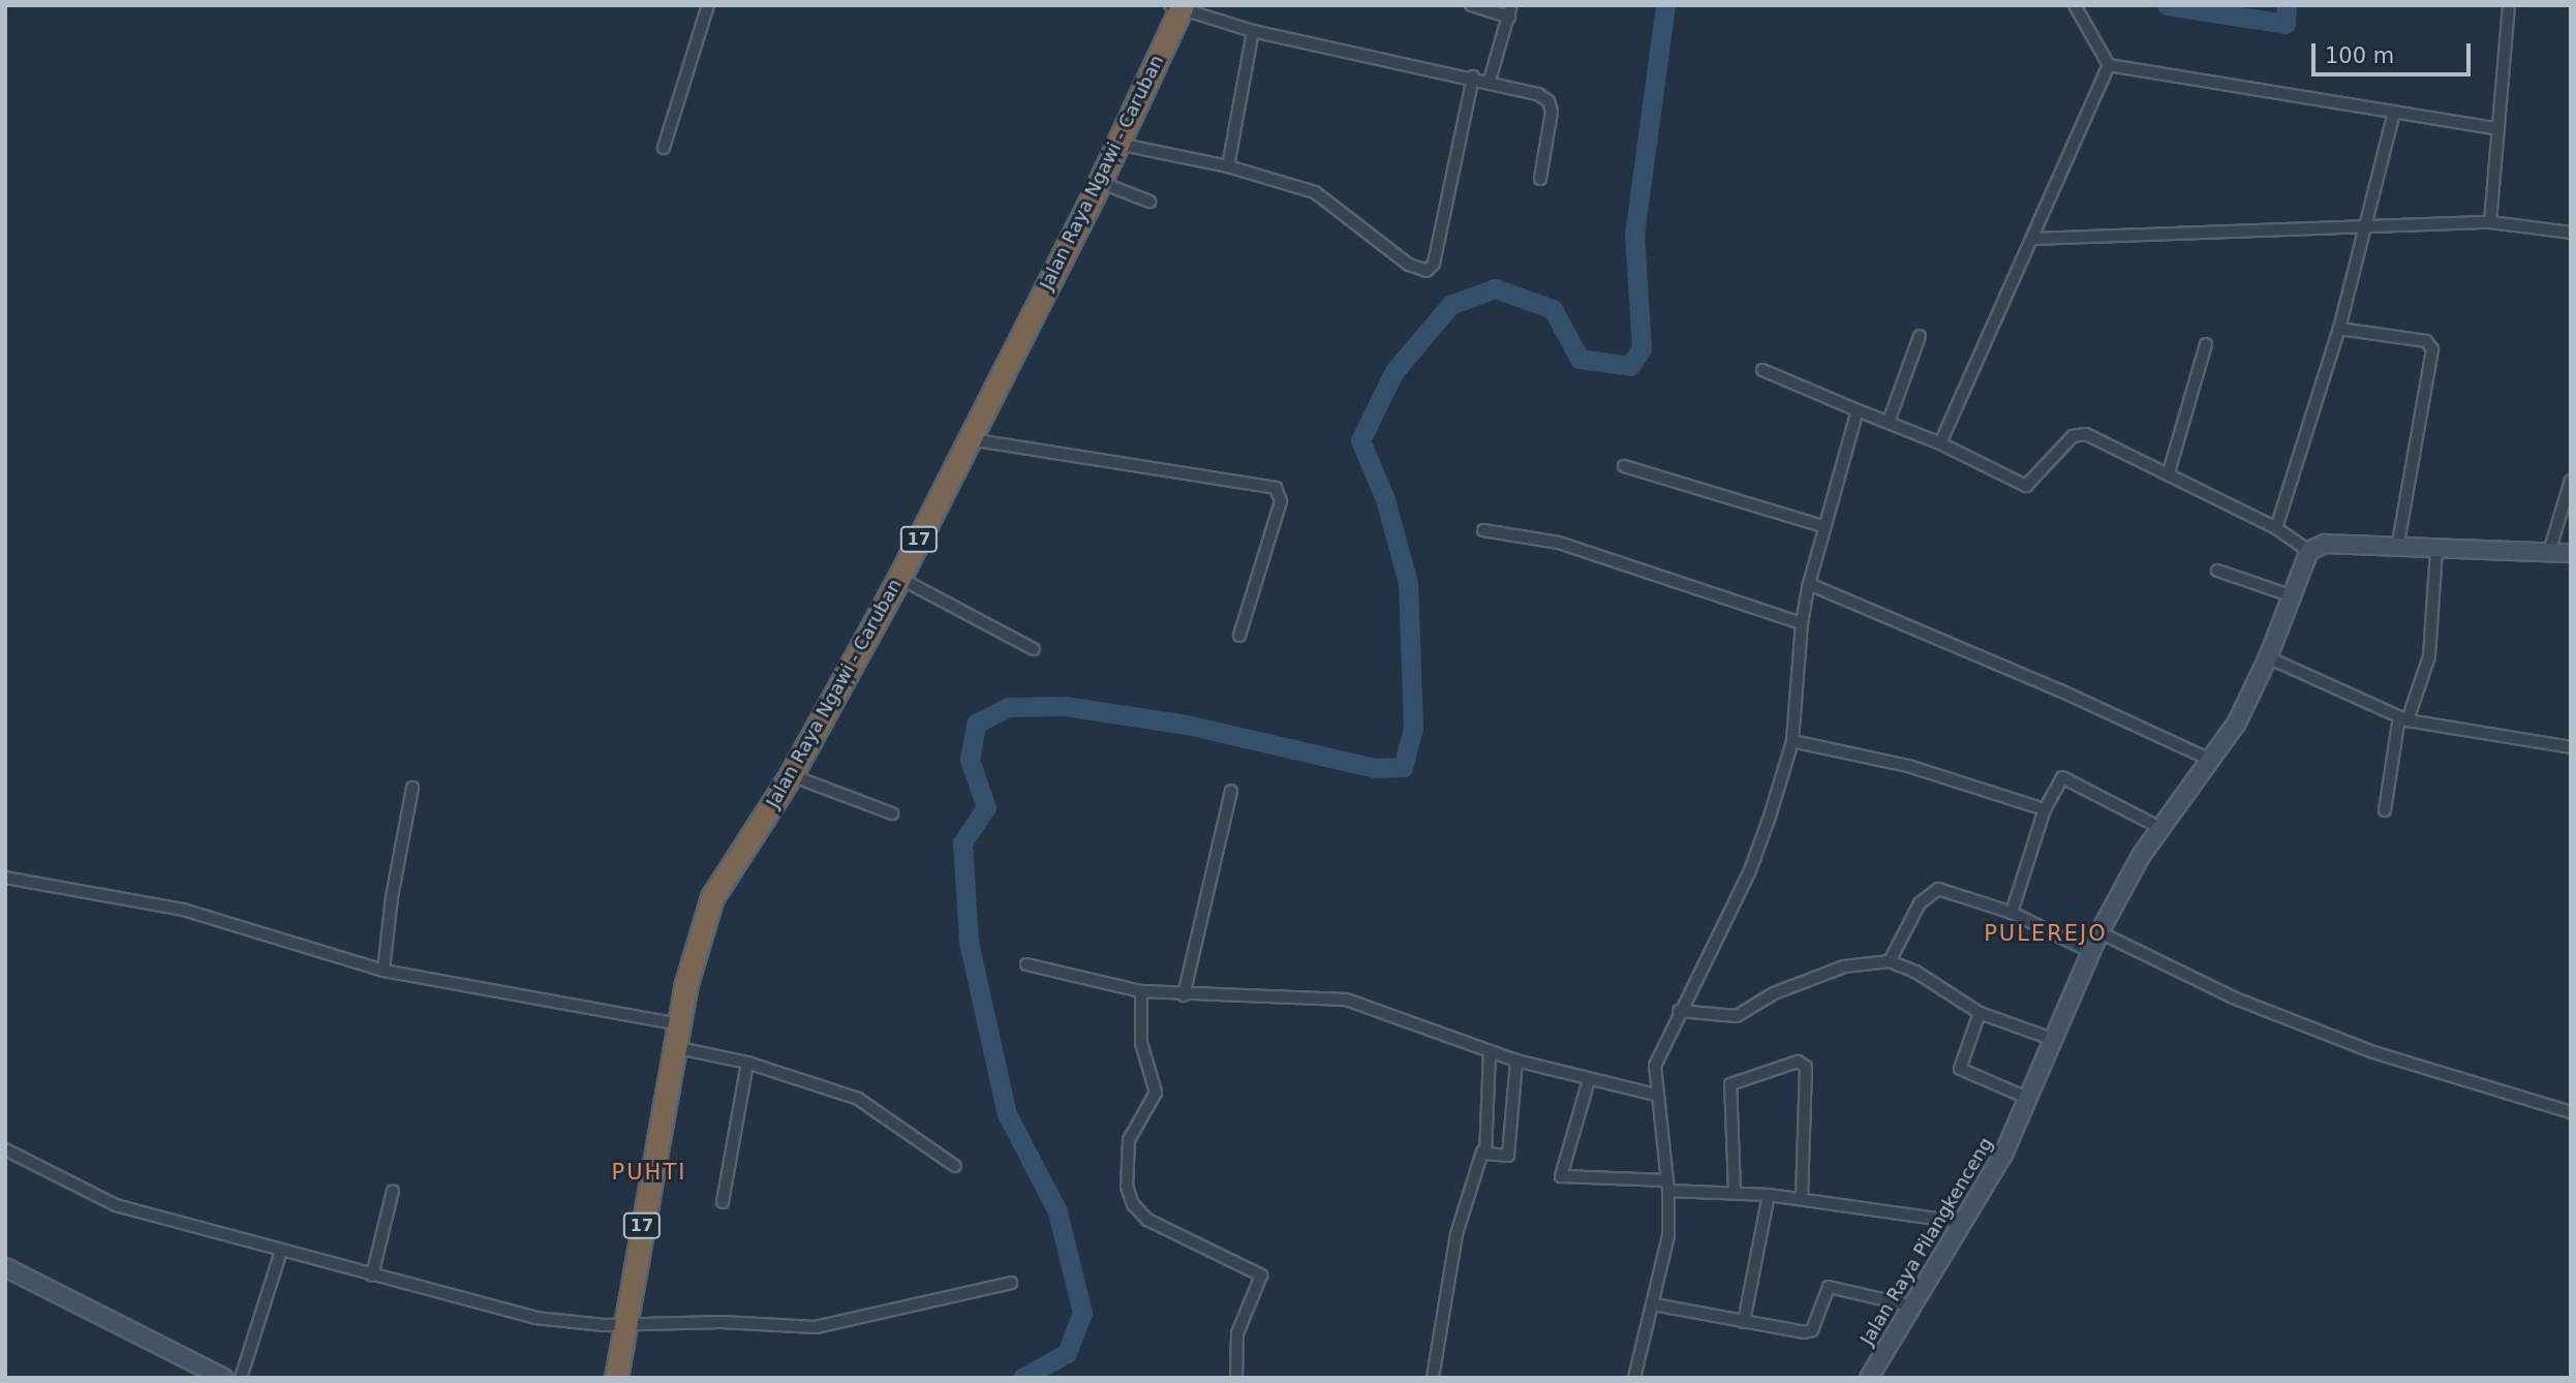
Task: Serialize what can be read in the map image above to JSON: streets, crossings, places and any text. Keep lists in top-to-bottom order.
{
  "streets": {
    "highway": ["Jalan Raya Ngawi - Caruban", "17"],
    "main road": ["Jalan Raya Pilangkenceng"]
  },
  "districts": ["PULEREJO", "PUHTI"],
  "scale_bar": "100 m"
}
